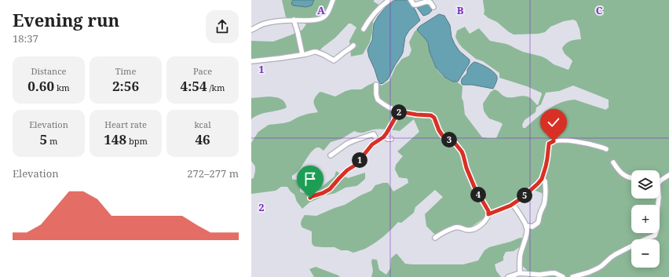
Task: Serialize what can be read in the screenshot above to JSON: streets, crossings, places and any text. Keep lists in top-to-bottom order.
{
  "page": {
    "heading": ["Evening run", "18:37"],
    "stats": [
      ["Distance", "0.60 km"],
      ["Time", "2:56"],
      ["Pace", "4:54 /km"],
      ["Elevation", "5 m"],
      ["Heart rate", "148 bpm"],
      ["kcal", "46"]
    ],
    "pins": [
      "2",
      "3",
      "1",
      "4",
      "5"
    ],
    "chart": ["Elevation", "272–277 m"],
    "map_buttons": ["+", "−"]
  },
  "grid": {
    "columns": ["A", "B", "C"],
    "rows": ["1", "2"]
  }
}
